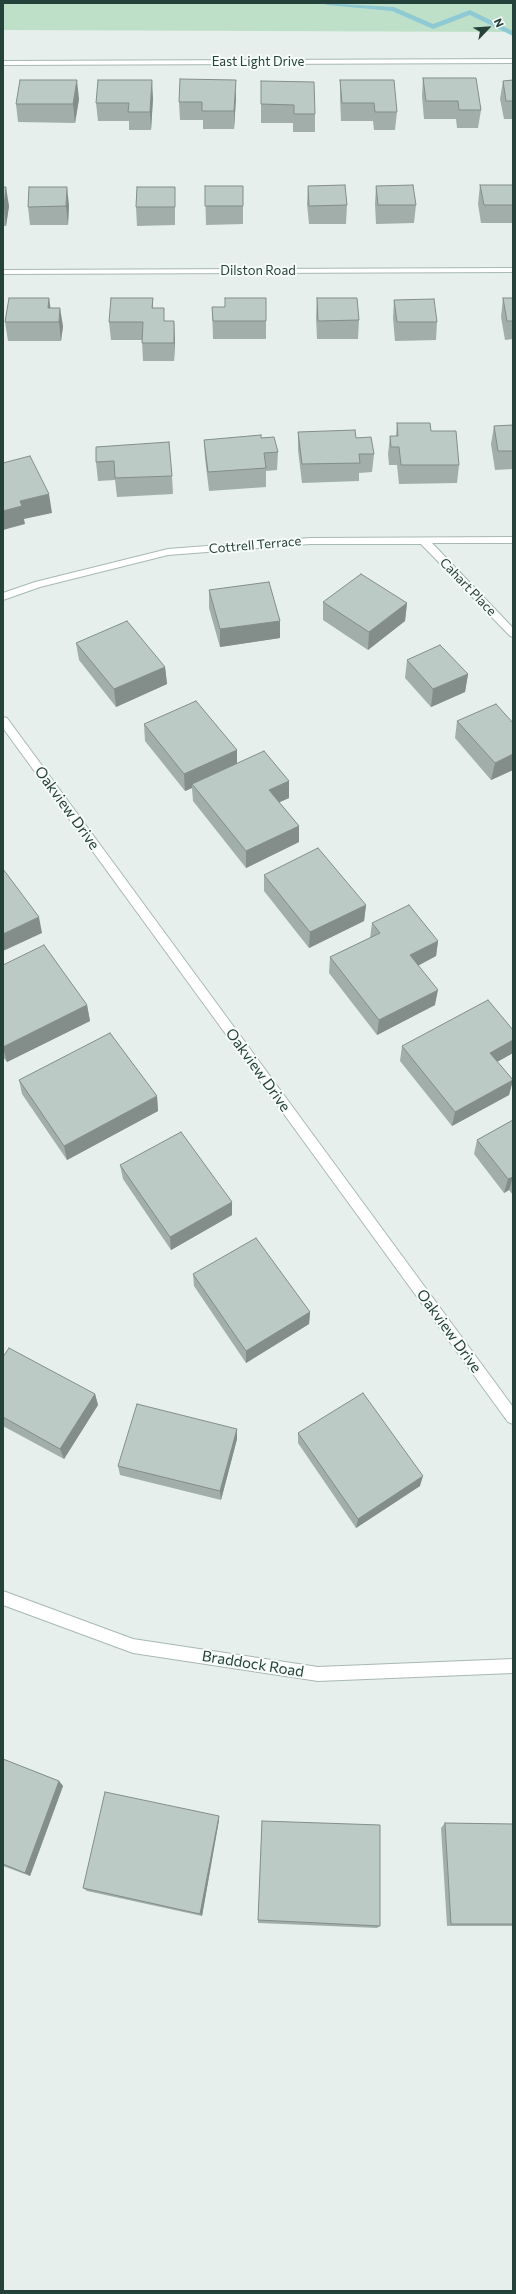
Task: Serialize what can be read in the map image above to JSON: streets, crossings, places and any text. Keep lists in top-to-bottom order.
{
  "streets": {
    "street": [
      "East Light Drive",
      "Dilston Road",
      "Cottrell Terrace",
      "Cahart Place",
      "Oakview Drive",
      "Braddock Road"
    ]
  },
  "crossings": [
    ["Cottrell Terrace", "Cahart Place"]
  ],
  "north": "top right"
}
